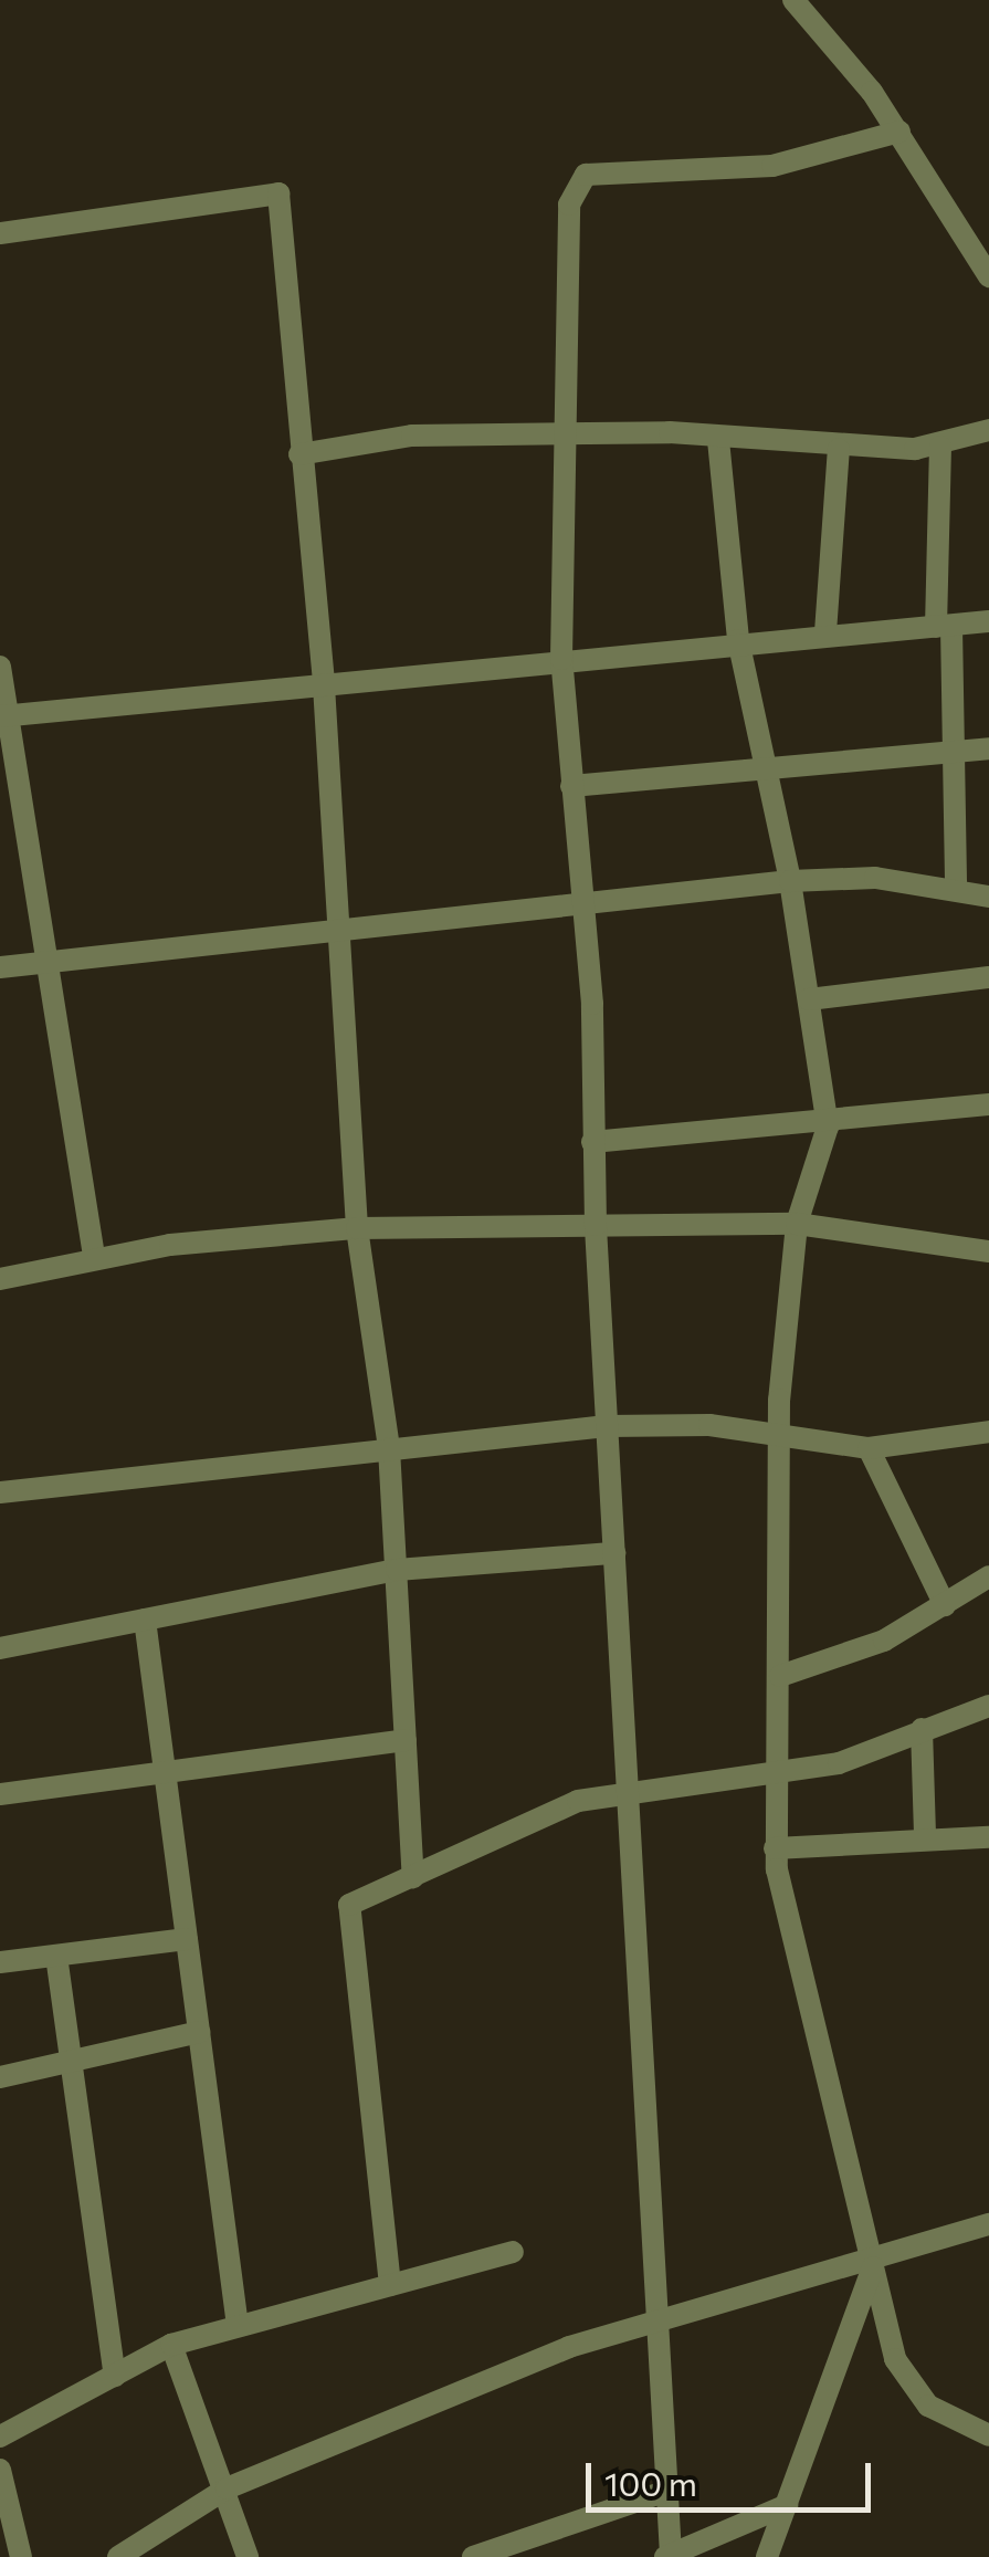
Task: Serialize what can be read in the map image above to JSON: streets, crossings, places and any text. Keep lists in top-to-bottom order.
{
  "scale_bar": "100 m"
}
